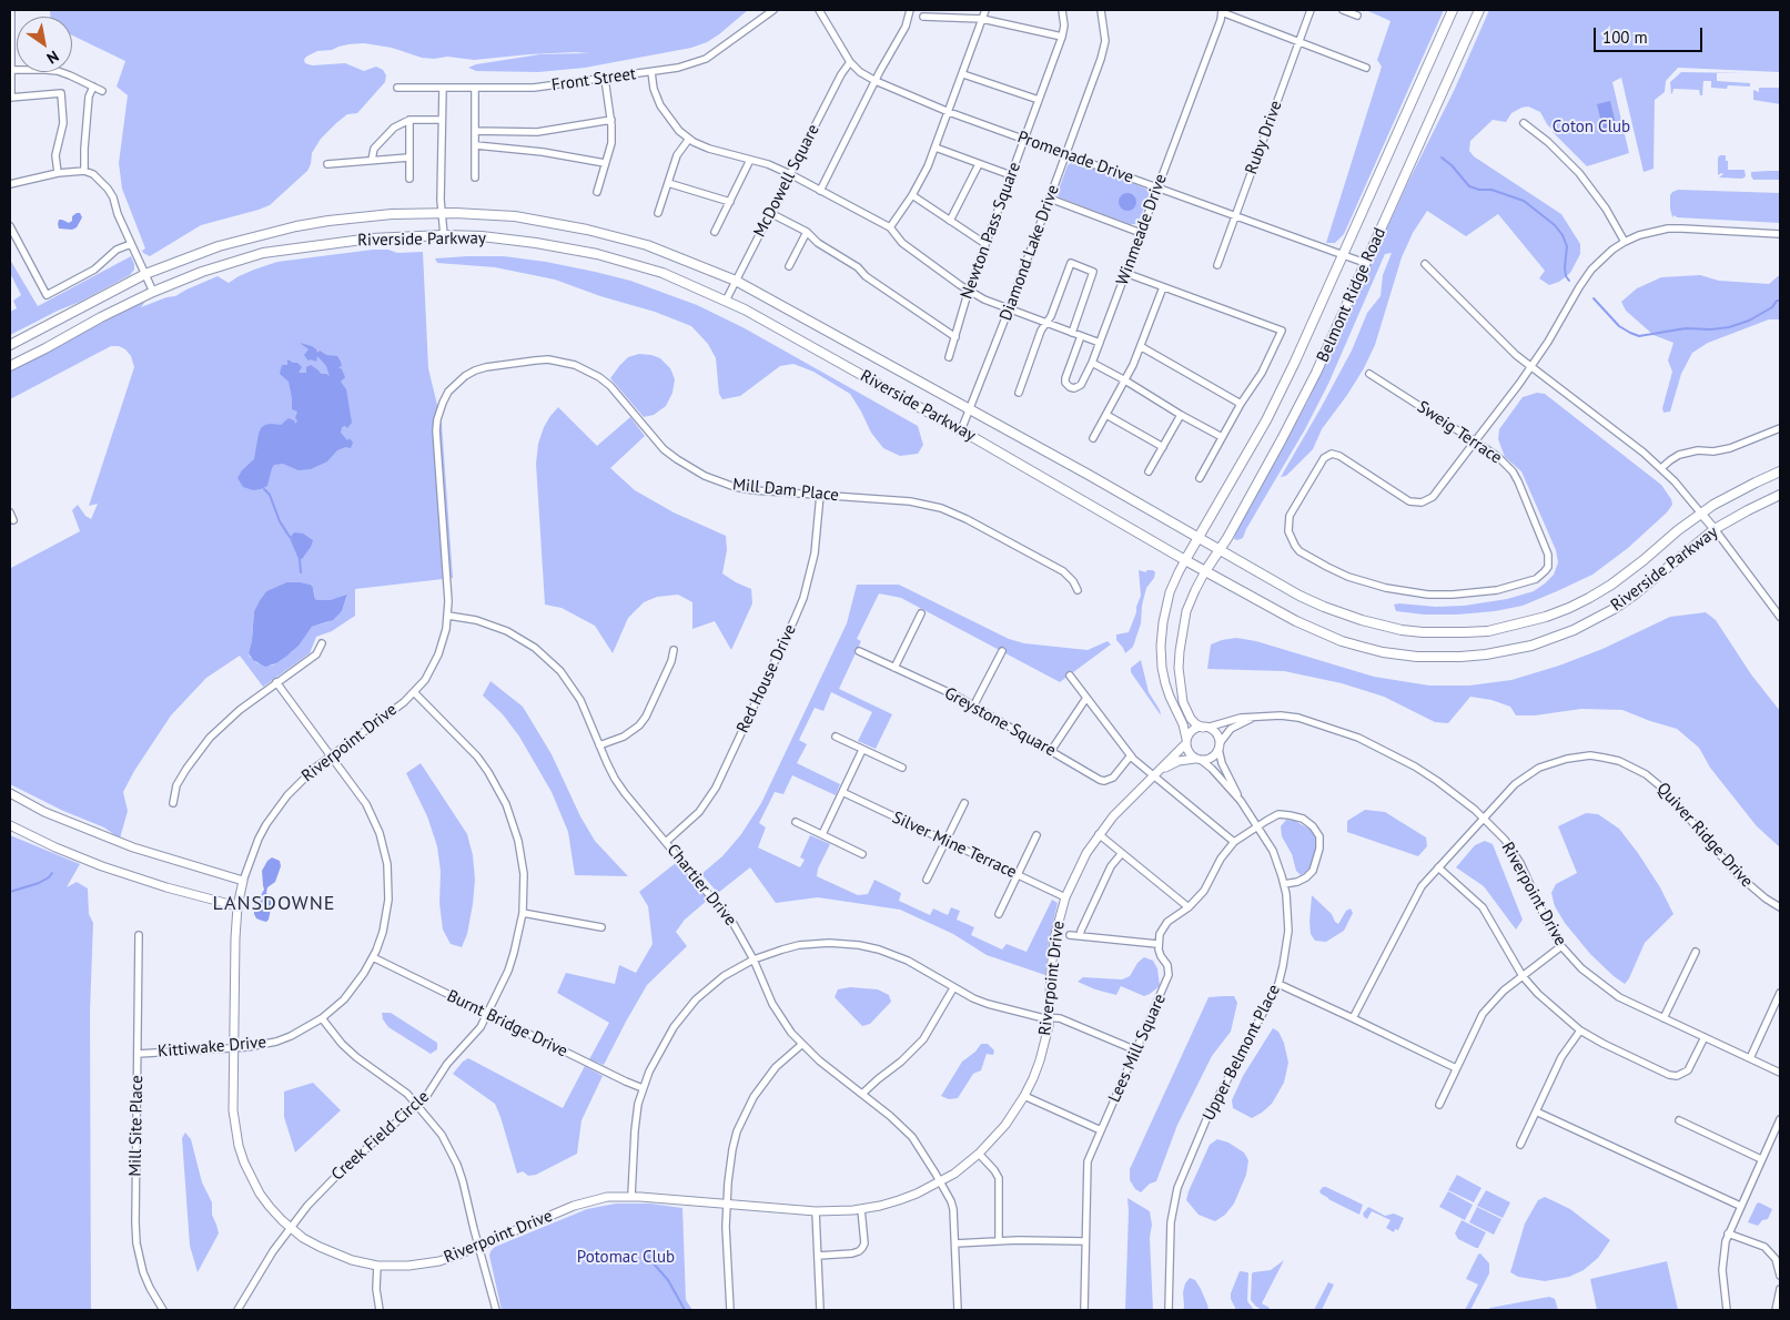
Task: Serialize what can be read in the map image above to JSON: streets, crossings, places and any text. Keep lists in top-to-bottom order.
{
  "streets": {
    "main road": ["Riverside Parkway", "Belmont Ridge Road"],
    "street": [
      "Front Street",
      "Ruby Drive",
      "Promenade Drive",
      "McDowell Square",
      "Winmeade Drive",
      "Newton Pass Square",
      "Diamond Lake Drive",
      "Sweig Terrace",
      "Mill Dam Place",
      "Red House Drive",
      "Greystone Square",
      "Riverpoint Drive",
      "Quiver Ridge Drive",
      "Silver Mine Terrace",
      "Chartier Drive",
      "Burnt Bridge Drive",
      "Kittiwake Drive",
      "Lees Mill Square",
      "Upper Belmont Place",
      "Mill Site Place",
      "Creek Field Circle"
    ]
  },
  "crossings": [
    ["Ruby Drive", "Promenade Drive"],
    ["Promenade Drive", "McDowell Square"],
    ["Promenade Drive", "Winmeade Drive"],
    ["Promenade Drive", "Newton Pass Square"],
    ["Promenade Drive", "Diamond Lake Drive"],
    ["Promenade Drive", "Belmont Ridge Road"],
    ["McDowell Square", "Riverside Parkway"],
    ["Riverside Parkway", "Diamond Lake Drive"],
    ["Riverside Parkway", "Belmont Ridge Road"],
    ["Riverside Parkway", "Upper Belmont Place"],
    ["Belmont Ridge Road", "Upper Belmont Place"],
    ["Mill Dam Place", "Red House Drive"],
    ["Mill Dam Place", "Riverpoint Drive"],
    ["Mill Dam Place", "Chartier Drive"],
    ["Red House Drive", "Chartier Drive"],
    ["Riverpoint Drive", "Quiver Ridge Drive"],
    ["Riverpoint Drive", "Silver Mine Terrace"],
    ["Riverpoint Drive", "Chartier Drive"],
    ["Riverpoint Drive", "Kittiwake Drive"],
    ["Riverpoint Drive", "Upper Belmont Place"],
    ["Riverpoint Drive", "Creek Field Circle"],
    ["Burnt Bridge Drive", "Kittiwake Drive"],
    ["Burnt Bridge Drive", "Creek Field Circle"],
    ["Kittiwake Drive", "Mill Site Place"]
  ],
  "districts": ["LANSDOWNE"],
  "parks": ["Coton Club", "Potomac Club"],
  "scale_bar": "100 m",
  "north": "bottom right"
}
